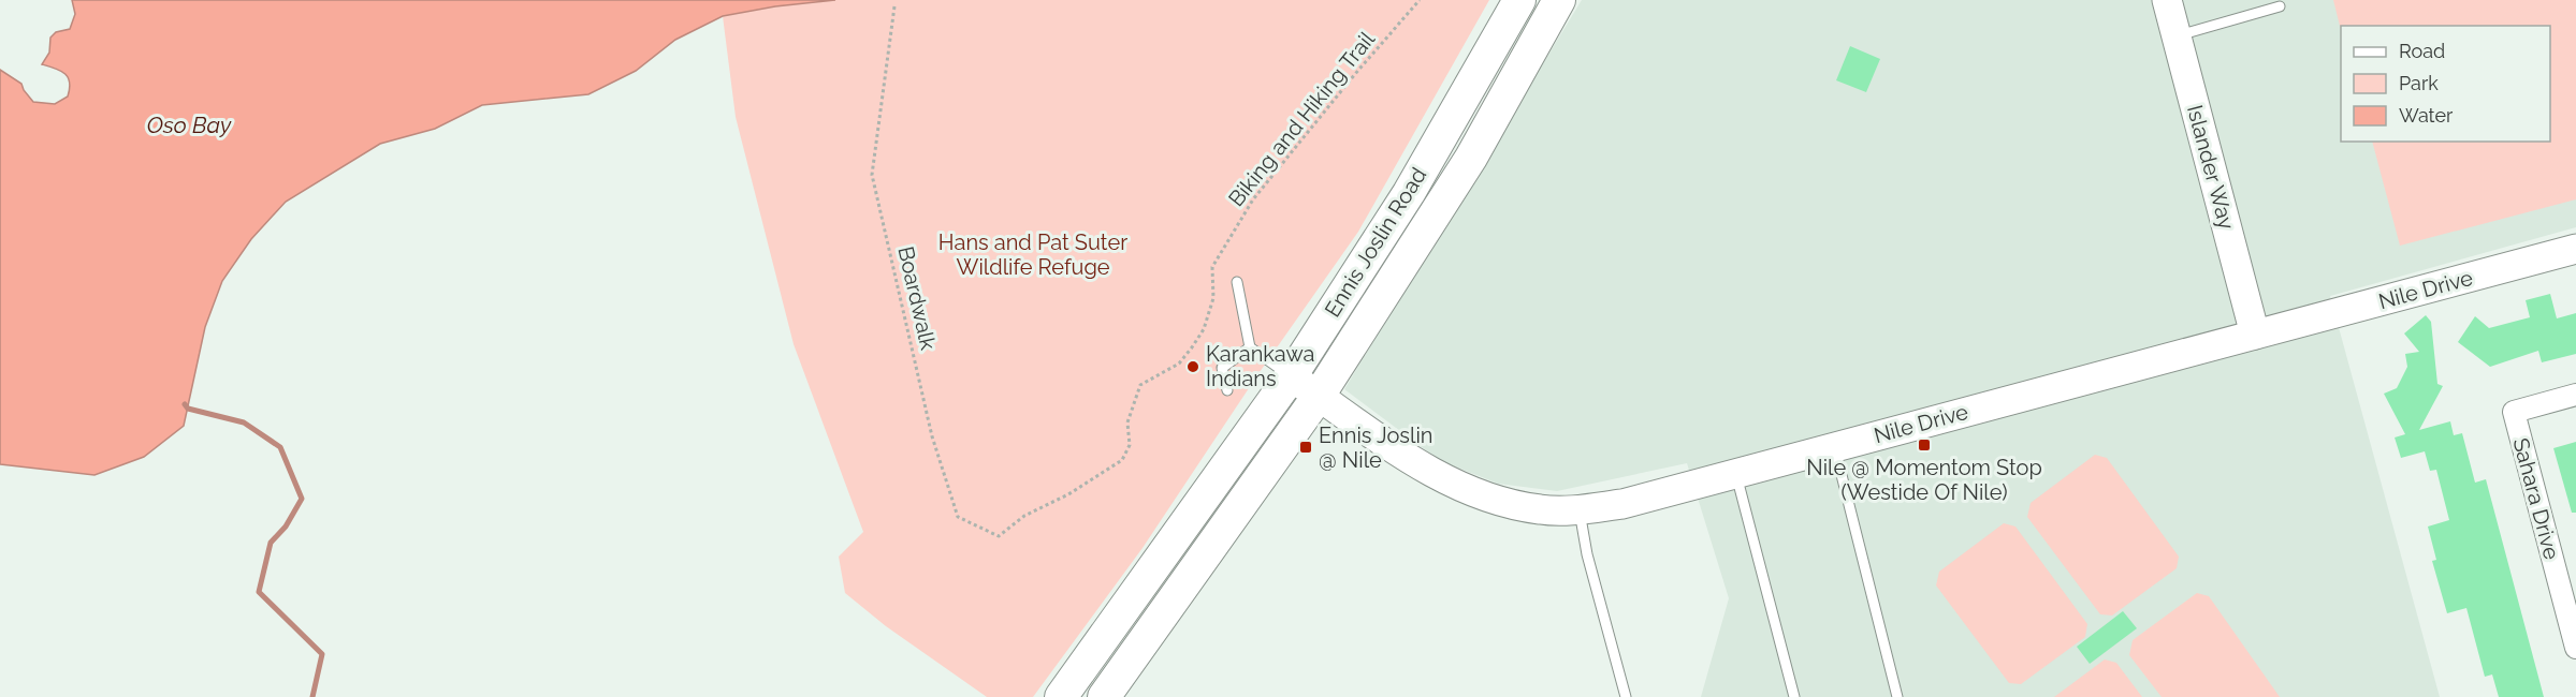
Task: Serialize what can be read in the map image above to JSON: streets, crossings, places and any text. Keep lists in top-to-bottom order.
{
  "streets": {
    "main road": ["Islander Way", "Ennis Joslin Road", "Nile Drive"],
    "street": ["Sahara Drive"],
    "path": ["Biking and Hiking Trail", "Boardwalk"]
  },
  "crossings": [
    ["Biking and Hiking Trail", "Boardwalk"],
    ["Islander Way", "Nile Drive"],
    ["Ennis Joslin Road", "Nile Drive"]
  ],
  "water": ["Oso Bay"],
  "parks": ["Hans and Pat Suter Wildlife Refuge"],
  "places": {
    "other": ["Karankawa Indians"],
    "transit": ["Nile @ Momentom Stop (Westide Of Nile)", "Ennis Joslin @ Nile"]
  },
  "legend": ["Road", "Park", "Water"]
}
